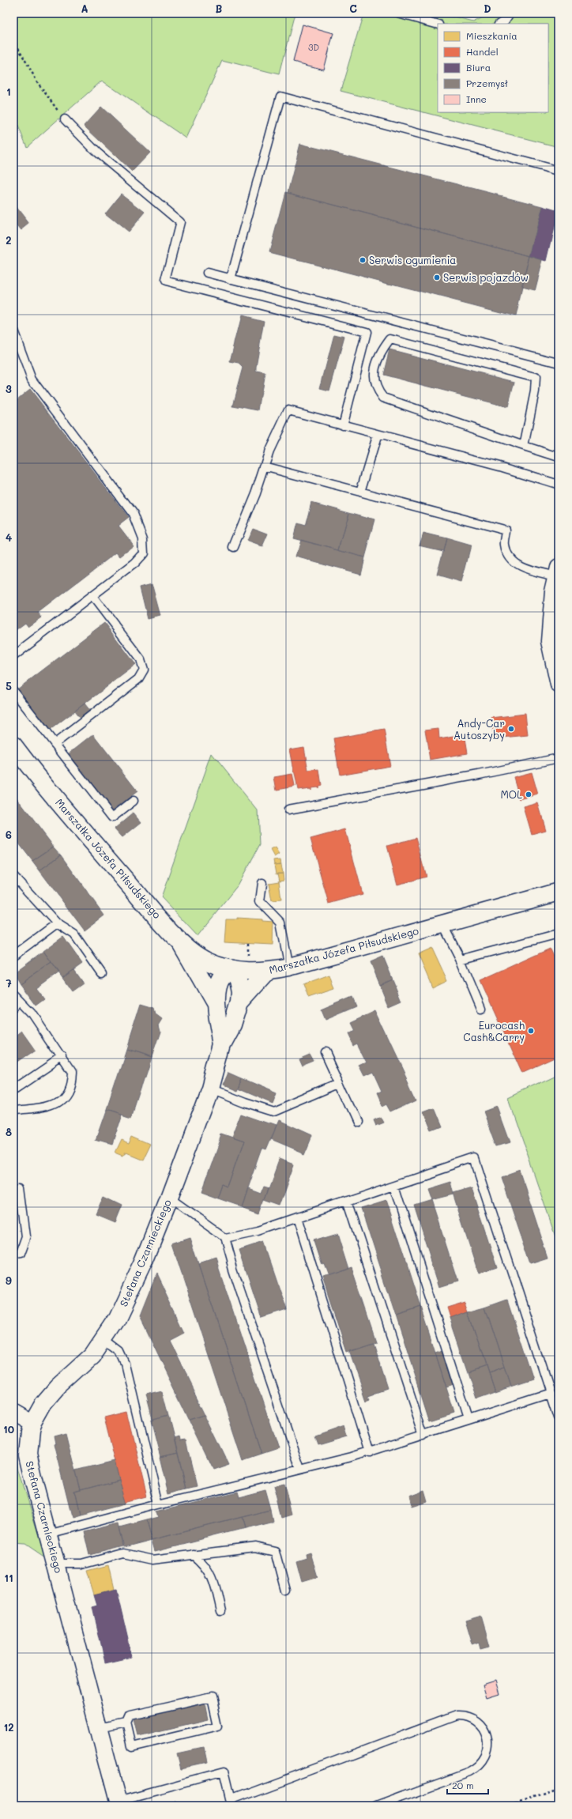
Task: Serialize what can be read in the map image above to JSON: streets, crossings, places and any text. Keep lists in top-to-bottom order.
{
  "streets": {
    "street": ["Marszałka Józefa Piłsudskiego", "Stefana Czarnieckiego"]
  },
  "crossings": [
    ["Marszałka Józefa Piłsudskiego", "Stefana Czarnieckiego"]
  ],
  "places": [
    "Serwis ogumienia",
    "Serwis pojazdów",
    "Andy-Car Autoszyby",
    "MOL",
    "Eurocash Cash&Carry"
  ],
  "house_numbers": ["3D"],
  "legend": [
    "Mieszkania",
    "Handel",
    "Biura",
    "Przemysł",
    "Inne"
  ],
  "scale_bar": "20 m",
  "grid": {
    "columns": [
      "A",
      "B",
      "C",
      "D"
    ],
    "rows": [
      "1",
      "2",
      "3",
      "4",
      "5",
      "6",
      "7",
      "8",
      "9",
      "10",
      "11",
      "12"
    ]
  }
}
